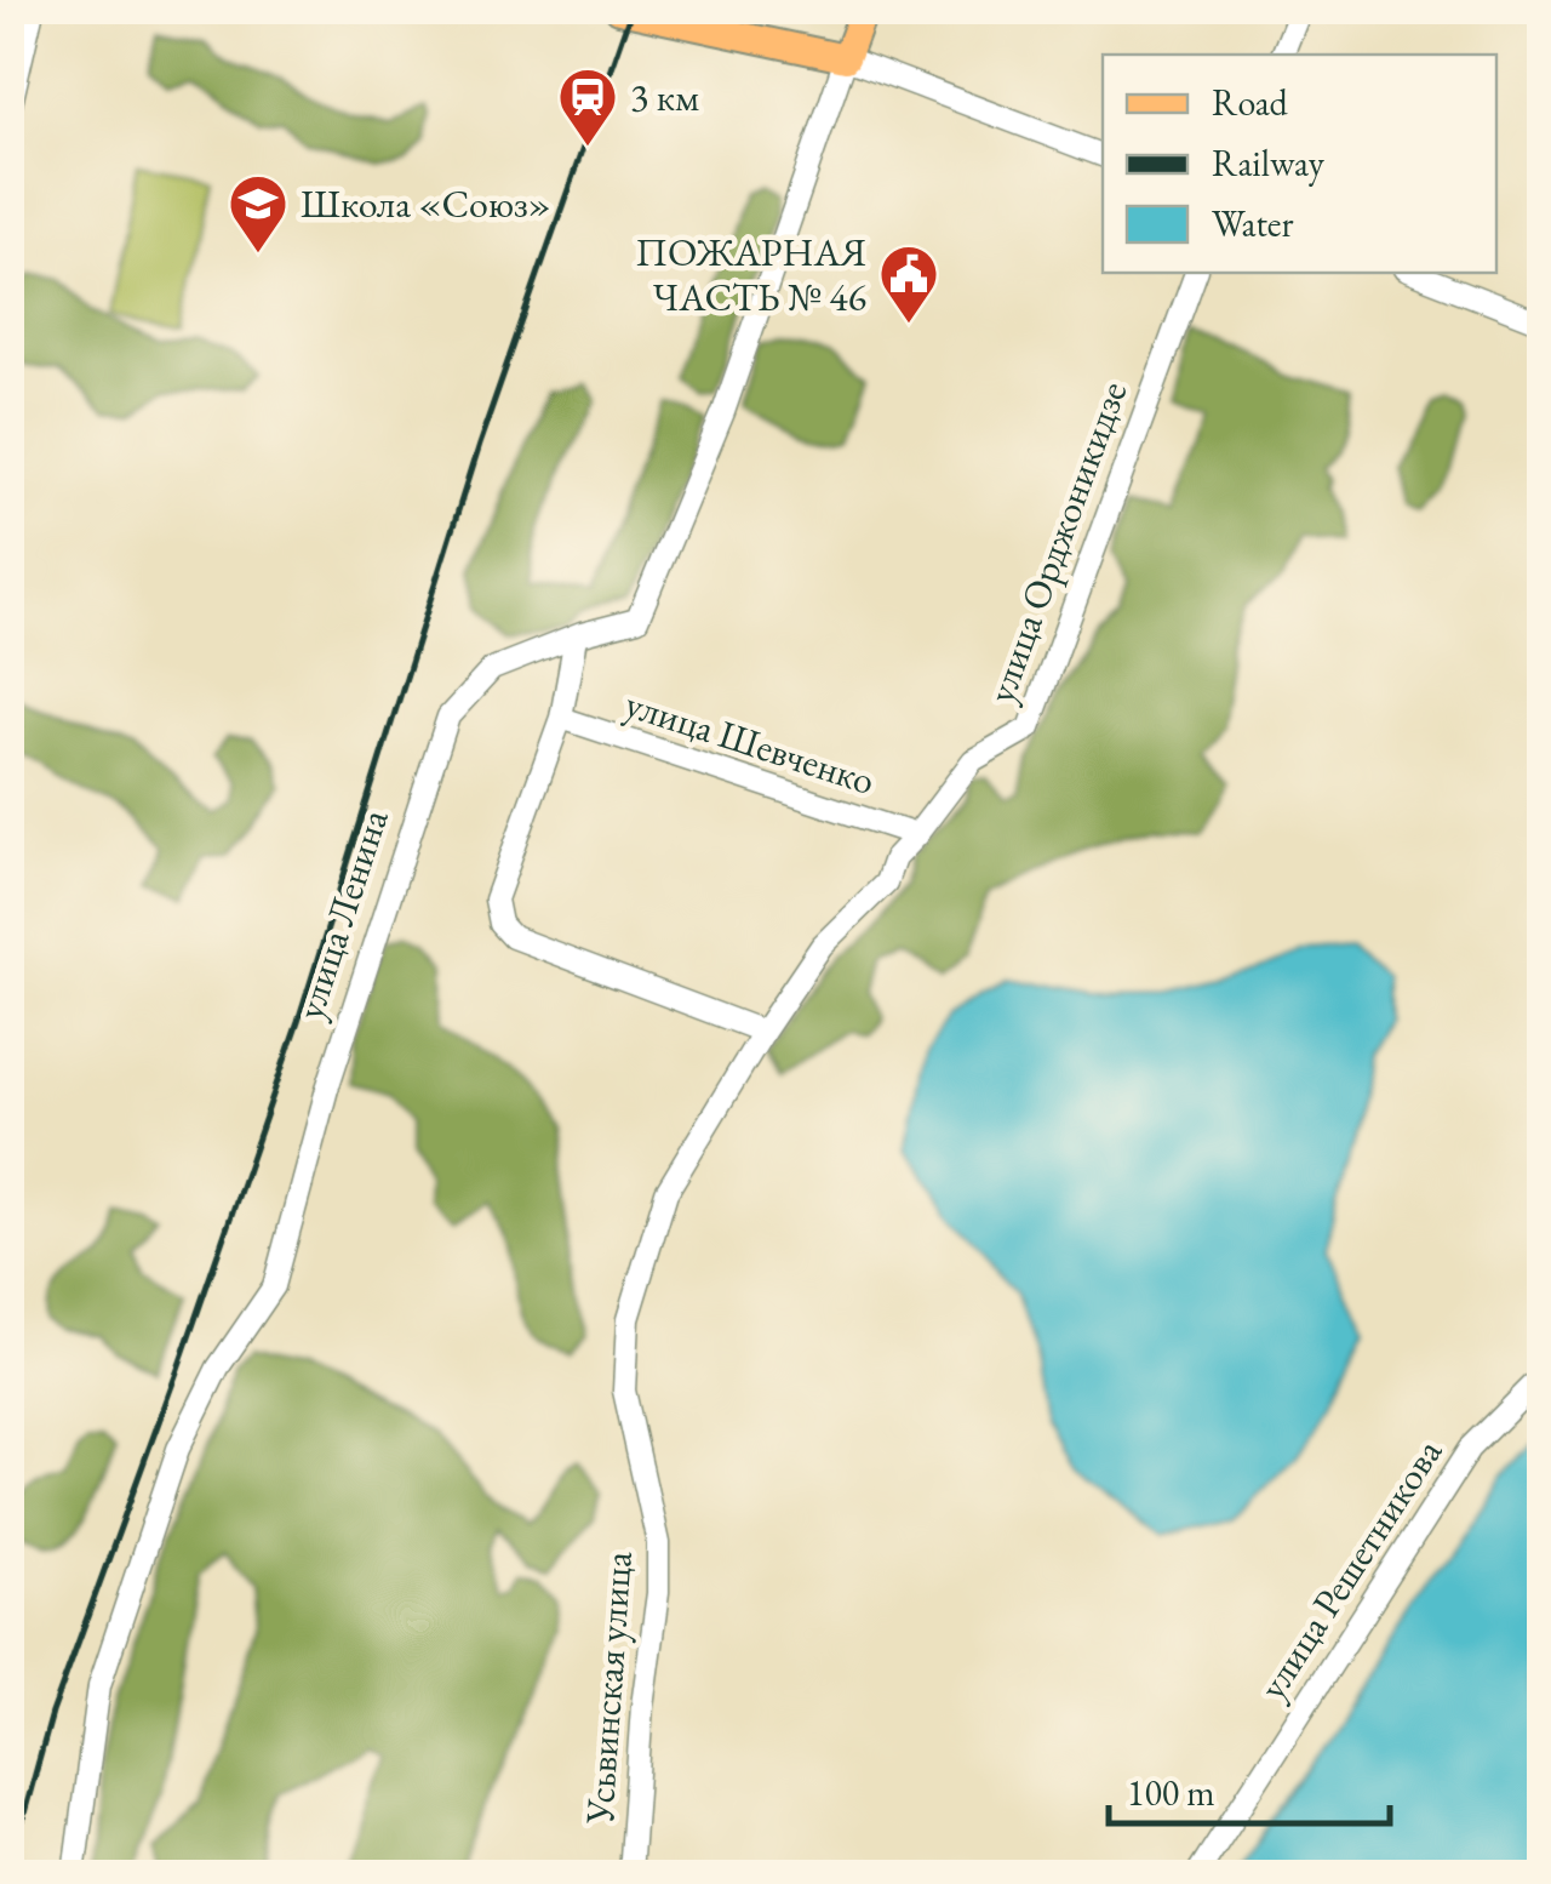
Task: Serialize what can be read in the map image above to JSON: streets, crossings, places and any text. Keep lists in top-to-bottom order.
{
  "streets": {
    "main road": ["улица Ленина"],
    "street": [
      "улица Орджоникидзе",
      "улица Шевченко",
      "улица Решетникова",
      "Усьвинская улица"
    ]
  },
  "crossings": [
    ["улица Орджоникидзе", "улица Шевченко"],
    ["улица Орджоникидзе", "Усьвинская улица"]
  ],
  "places": {
    "station": ["3 км"],
    "school or university": ["Школа «Союз»"],
    "public building": ["ПОЖАРНАЯ ЧАСТЬ № 46"]
  },
  "legend": ["Road", "Railway", "Water"],
  "scale_bar": "100 m"
}
